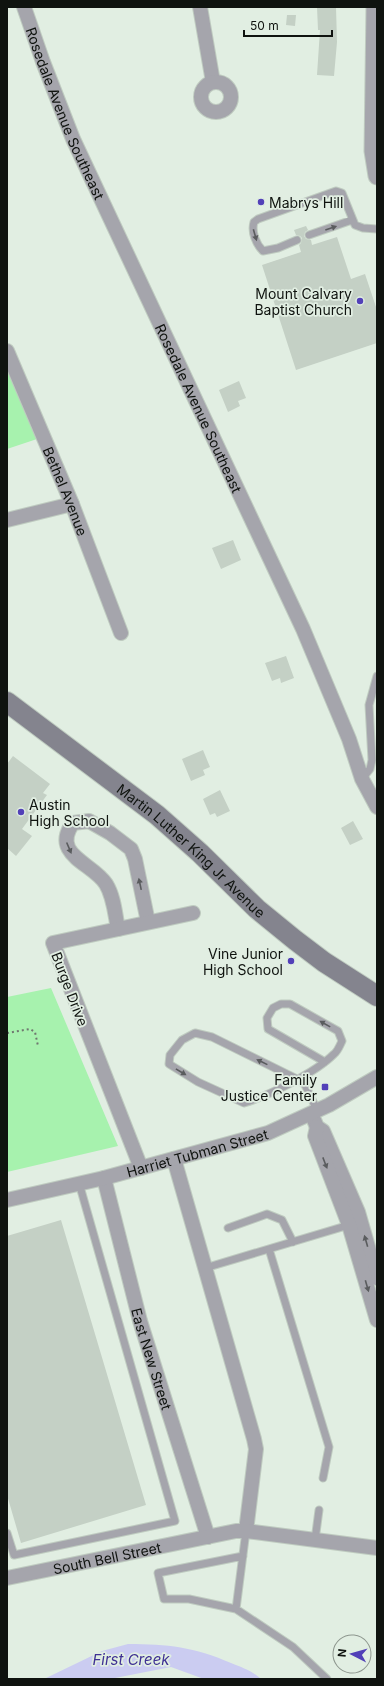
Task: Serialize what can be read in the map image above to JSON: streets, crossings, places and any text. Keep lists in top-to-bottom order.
{
  "streets": {
    "main road": ["Martin Luther King Jr Avenue"],
    "street": [
      "Rosedale Avenue Southeast",
      "Bethel Avenue",
      "Burge Drive",
      "Harriet Tubman Street",
      "East New Street",
      "South Bell Street"
    ]
  },
  "crossings": [
    ["Burge Drive", "Harriet Tubman Street"],
    ["Harriet Tubman Street", "East New Street"],
    ["East New Street", "South Bell Street"]
  ],
  "water": ["First Creek"],
  "places": {
    "other": [
      "Mabrys Hill",
      "Mount Calvary Baptist Church",
      "Austin High School",
      "Vine Junior High School"
    ],
    "transit": ["Family Justice Center"]
  },
  "scale_bar": "50 m",
  "north": "left"
}
